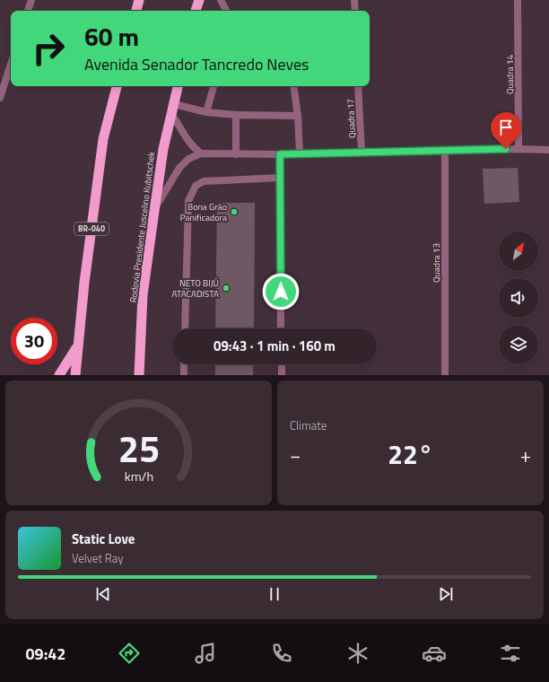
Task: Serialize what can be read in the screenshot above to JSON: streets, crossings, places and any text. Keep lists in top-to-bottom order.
{
  "streets": {
    "highway": ["Rodovia Presidente Juscelino Kubitschek", "BR-040"],
    "street": ["Quadra 14", "Quadra 17", "Quadra 13"]
  },
  "places": ["Bona Grão Panificadora", "NETO BIJÚ ATACADISTA"],
  "north": "top right",
  "page": {
    "turn": ["60 m", "Avenida Senador Tancredo Neves"],
    "limit": "30",
    "trip": "09:43 · 1 min · 160 m",
    "tile": "Climate",
    "heat": ["−", "22°", "+"],
    "song": ["Static Love", "Velvet Ray"],
    "tabs": "09:42",
    "gauge": ["25", "km/h"]
  }
}
